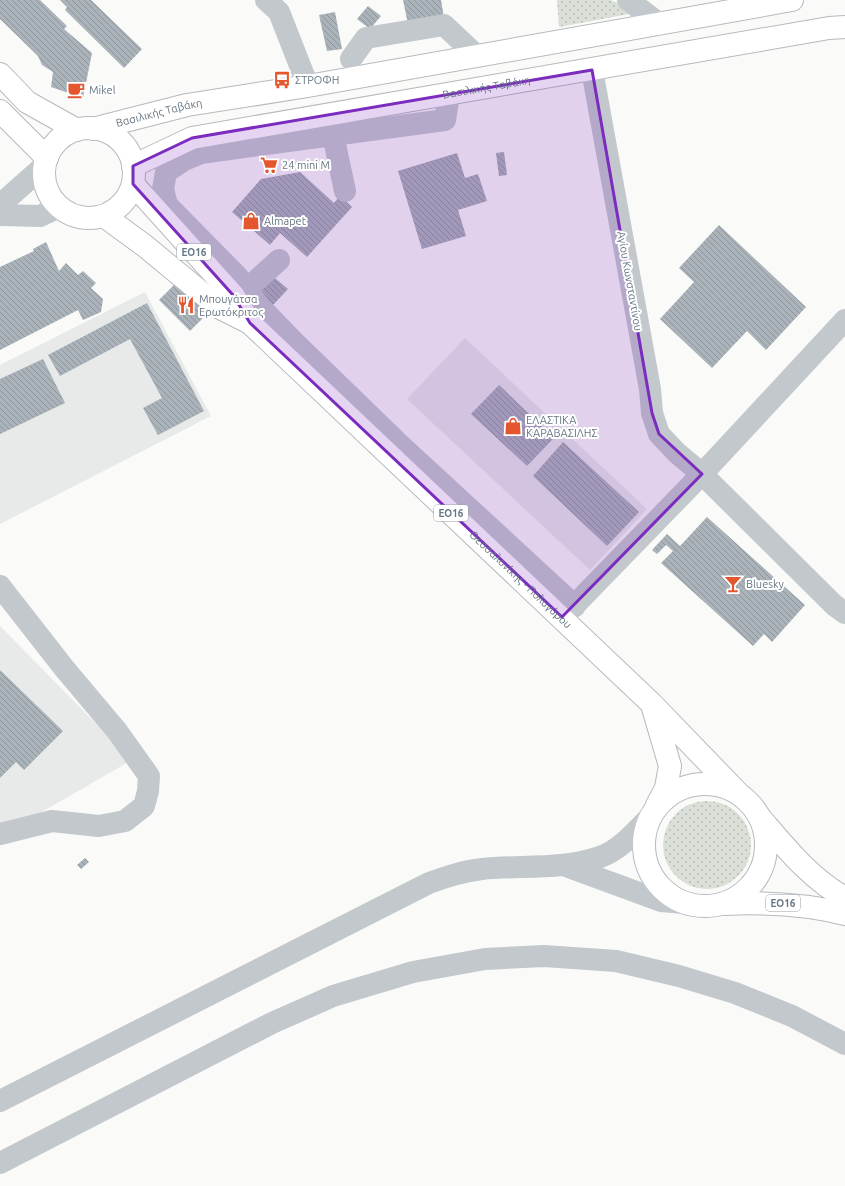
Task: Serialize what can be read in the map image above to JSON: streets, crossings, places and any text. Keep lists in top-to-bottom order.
{
  "streets": {
    "main road": ["Βασιλικής Ταβάκη", "ΕΟ16", "Θεσσαλονίκης - Πολυγύρου"],
    "street": ["Αγίου Κωνσταντίνου"]
  },
  "crossings": [
    ["Βασιλικής Ταβάκη", "ΕΟ16"],
    ["Βασιλικής Ταβάκη", "Αγίου Κωνσταντίνου"],
    ["Βασιλικής Ταβάκη", "Θεσσαλονίκης - Πολυγύρου"],
    ["ΕΟ16", "Θεσσαλονίκης - Πολυγύρου"]
  ],
  "places": {
    "bus stop": ["ΣΤΡΟΦΗ"],
    "cafe": ["Mikel"],
    "supermarket": ["24 mini M"],
    "shop": ["Almapet", "ΕΛΑΣΤΙΚΑ ΚΑΡΑΒΑΣΙΛΗΣ"],
    "restaurant": ["Μπουγάτσα Ερωτόκριτος"],
    "bar": ["Bluesky"]
  }
}
